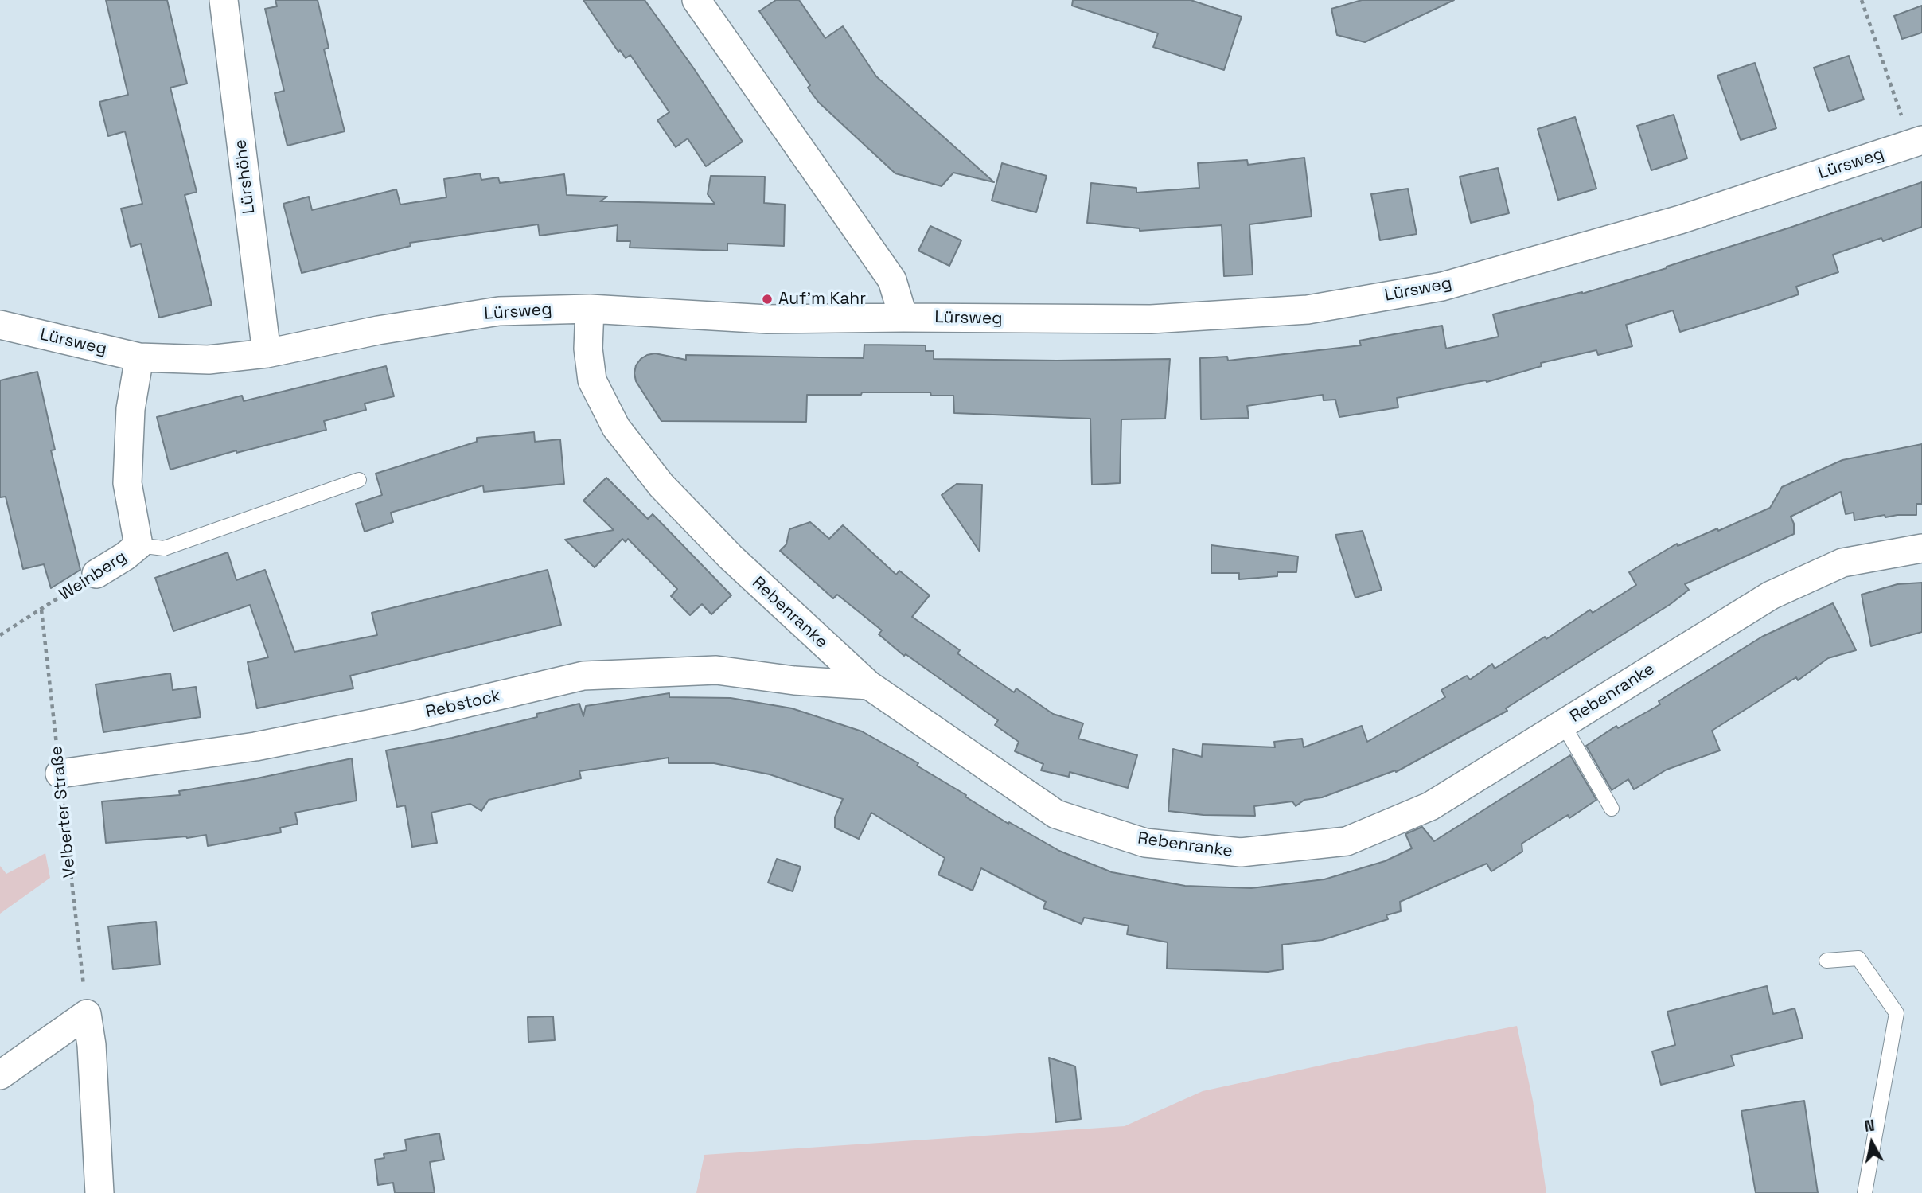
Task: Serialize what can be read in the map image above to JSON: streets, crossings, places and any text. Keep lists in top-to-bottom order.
{
  "streets": {
    "street": [
      "Lürsweg",
      "Lürshöhe",
      "Weinberg",
      "Rebenranke",
      "Rebstock"
    ],
    "path": ["Velberter Straße"]
  },
  "crossings": [
    ["Lürsweg", "Lürshöhe"],
    ["Lürsweg", "Weinberg"],
    ["Lürsweg", "Rebenranke"],
    ["Weinberg", "Velberter Straße"],
    ["Rebenranke", "Rebstock"],
    ["Rebstock", "Velberter Straße"]
  ],
  "places": ["Auf'm Kahr"],
  "north": "top"
}
